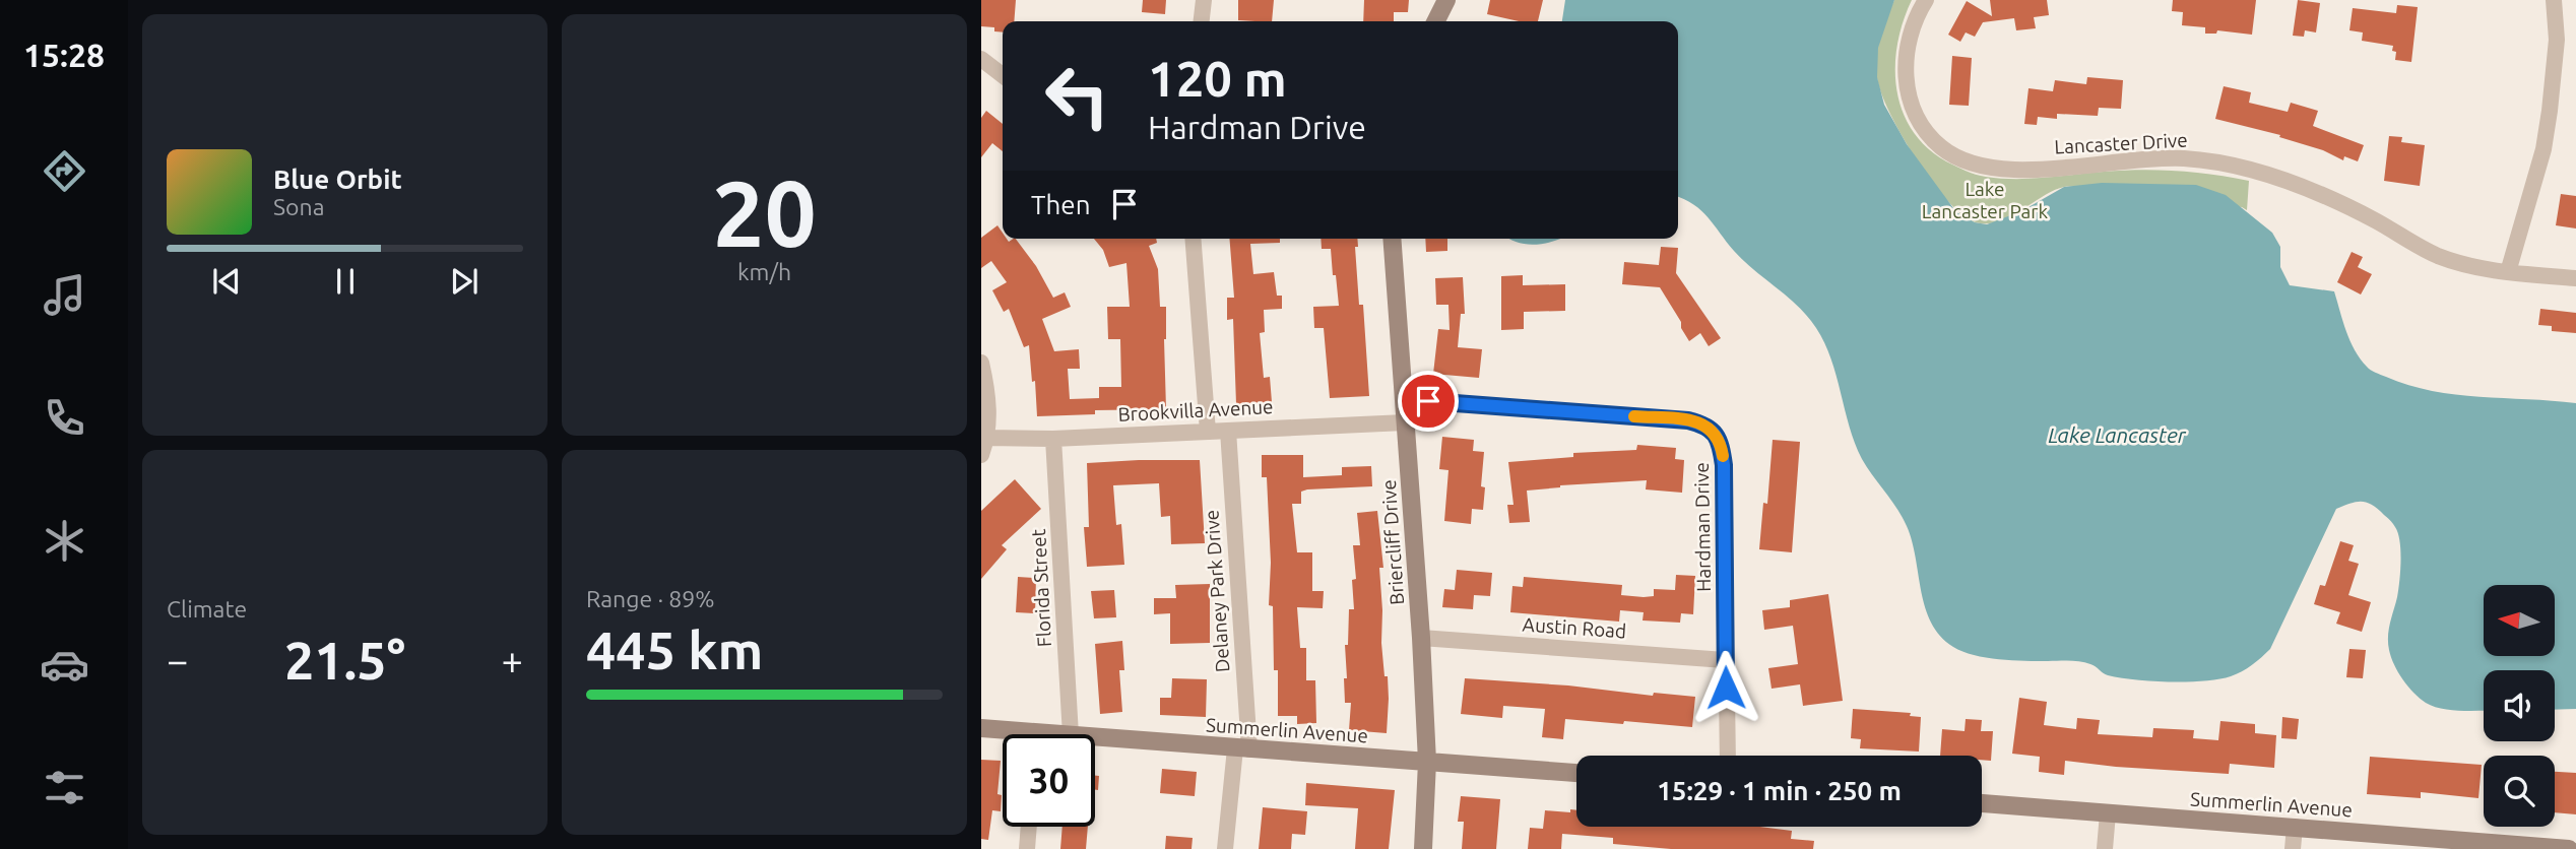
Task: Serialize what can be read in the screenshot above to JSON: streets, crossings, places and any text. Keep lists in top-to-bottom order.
{
  "streets": {
    "street": [
      "Lancaster Drive",
      "Brookvilla Avenue",
      "Hardman Drive",
      "Briercliff Drive",
      "Florida Street",
      "Delaney Park Drive",
      "Austin Road",
      "Summerlin Avenue"
    ]
  },
  "crossings": [
    ["Brookvilla Avenue", "Briercliff Drive"],
    ["Brookvilla Avenue", "Florida Street"],
    ["Brookvilla Avenue", "Delaney Park Drive"],
    ["Hardman Drive", "Briercliff Drive"],
    ["Hardman Drive", "Austin Road"],
    ["Briercliff Drive", "Austin Road"],
    ["Briercliff Drive", "Summerlin Avenue"],
    ["Delaney Park Drive", "Summerlin Avenue"]
  ],
  "water": ["Lake Lancaster"],
  "parks": ["Lake Lancaster Park"],
  "north": "left",
  "page": {
    "tabs": "15:28",
    "tile": [
      ["20", "km/h"],
      "Climate",
      ["Range · 89%", "445 km"]
    ],
    "turn": ["120 m", "Hardman Drive"],
    "song": ["Blue Orbit", "Sona"],
    "then": "Then",
    "heat": ["−", "21.5°", "+"],
    "limit": "30",
    "trip": "15:29 · 1 min · 250 m"
  }
}
